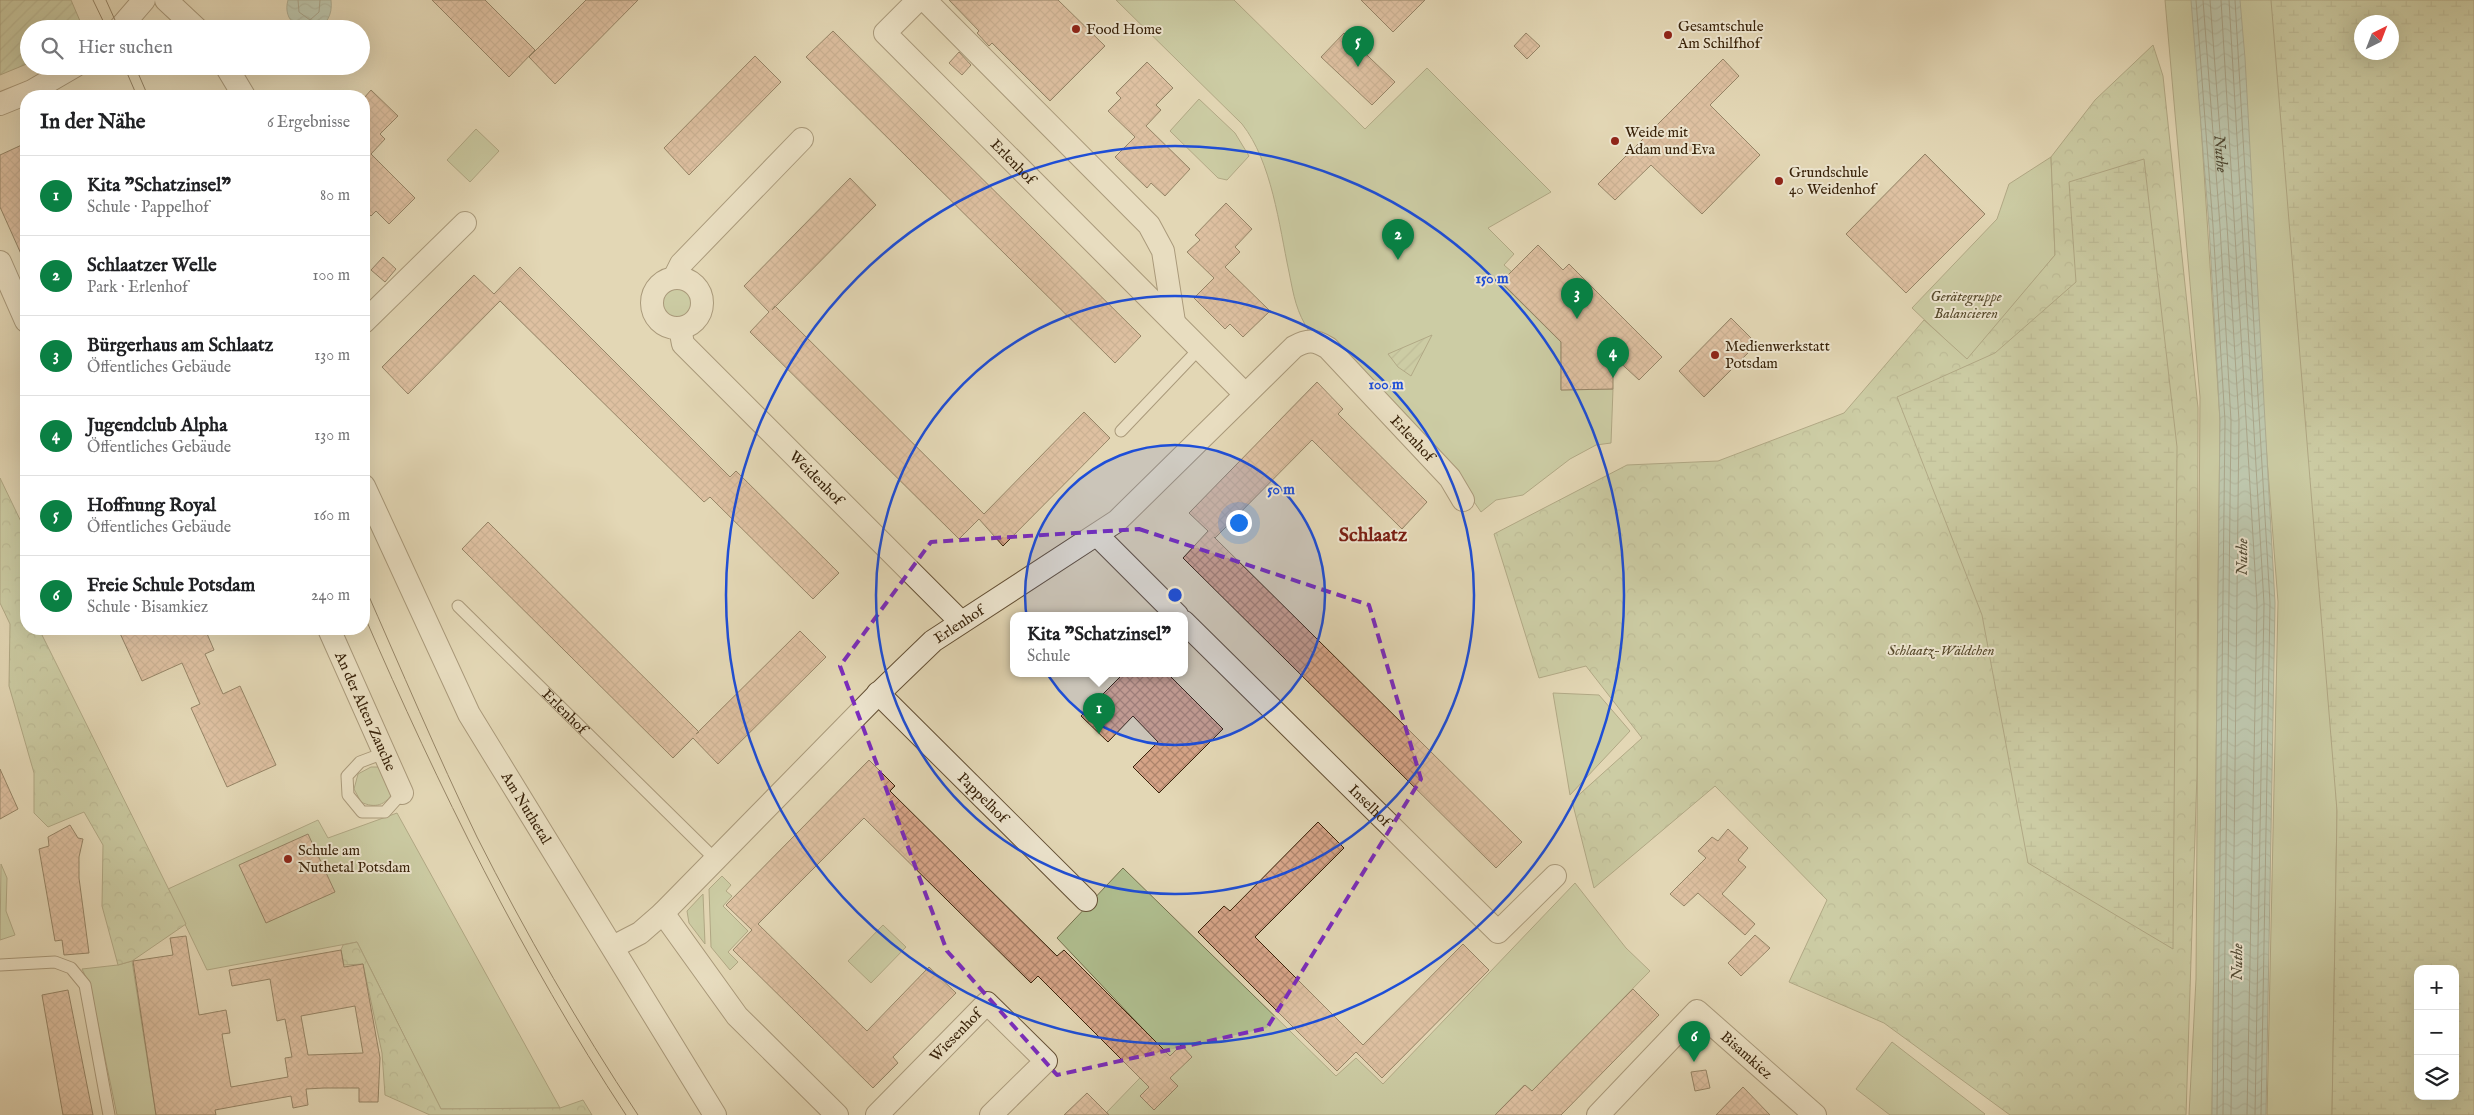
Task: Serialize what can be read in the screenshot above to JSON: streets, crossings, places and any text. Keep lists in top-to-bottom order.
{
  "streets": {
    "street": [
      "Erlenhof",
      "Weidenhof",
      "An der Alten Zauche",
      "Pappelhof",
      "Inselhof",
      "Am Nuthetal",
      "Wiesenhof",
      "Bisamkiez"
    ]
  },
  "crossings": [
    ["Erlenhof", "Weidenhof"],
    ["Erlenhof", "Pappelhof"],
    ["Erlenhof", "Am Nuthetal"]
  ],
  "districts": ["Schlaatz"],
  "water": ["Nuthe"],
  "parks": ["Gerätegruppe Balancieren", "Schlaatz-Wäldchen"],
  "places": [
    "Food Home",
    "Gesamtschule Am Schilfhof",
    "Weide mit Adam und Eva",
    "Grundschule 40 Weidenhof",
    "Medienwerkstatt Potsdam",
    "Schule am Nuthetal Potsdam"
  ],
  "north": "top right",
  "page": {
    "search": "Hier suchen",
    "pins": [
      "5",
      "2",
      "3",
      "4",
      "1",
      "6"
    ],
    "heading": ["In der Nähe", "6 Ergebnisse"],
    "list": [
      {
        "mark": "1",
        "name": "Kita \"Schatzinsel\"",
        "note": "Schule · Pappelhof",
        "value": "80 m"
      },
      {
        "mark": "2",
        "name": "Schlaatzer Welle",
        "note": "Park · Erlenhof",
        "value": "100 m"
      },
      {
        "mark": "3",
        "name": "Bürgerhaus am Schlaatz",
        "note": "Öffentliches Gebäude",
        "value": "130 m"
      },
      {
        "mark": "4",
        "name": "Jugendclub Alpha",
        "note": "Öffentliches Gebäude",
        "value": "130 m"
      },
      {
        "mark": "5",
        "name": "Hoffnung Royal",
        "note": "Öffentliches Gebäude",
        "value": "160 m"
      },
      {
        "mark": "6",
        "name": "Freie Schule Potsdam",
        "note": "Schule · Bisamkiez",
        "value": "240 m"
      }
    ],
    "popup": ["Kita \"Schatzinsel\"", "Schule"],
    "map_buttons": ["+", "−"]
  },
  "rings": ["150 m", "100 m", "50 m"]
}
